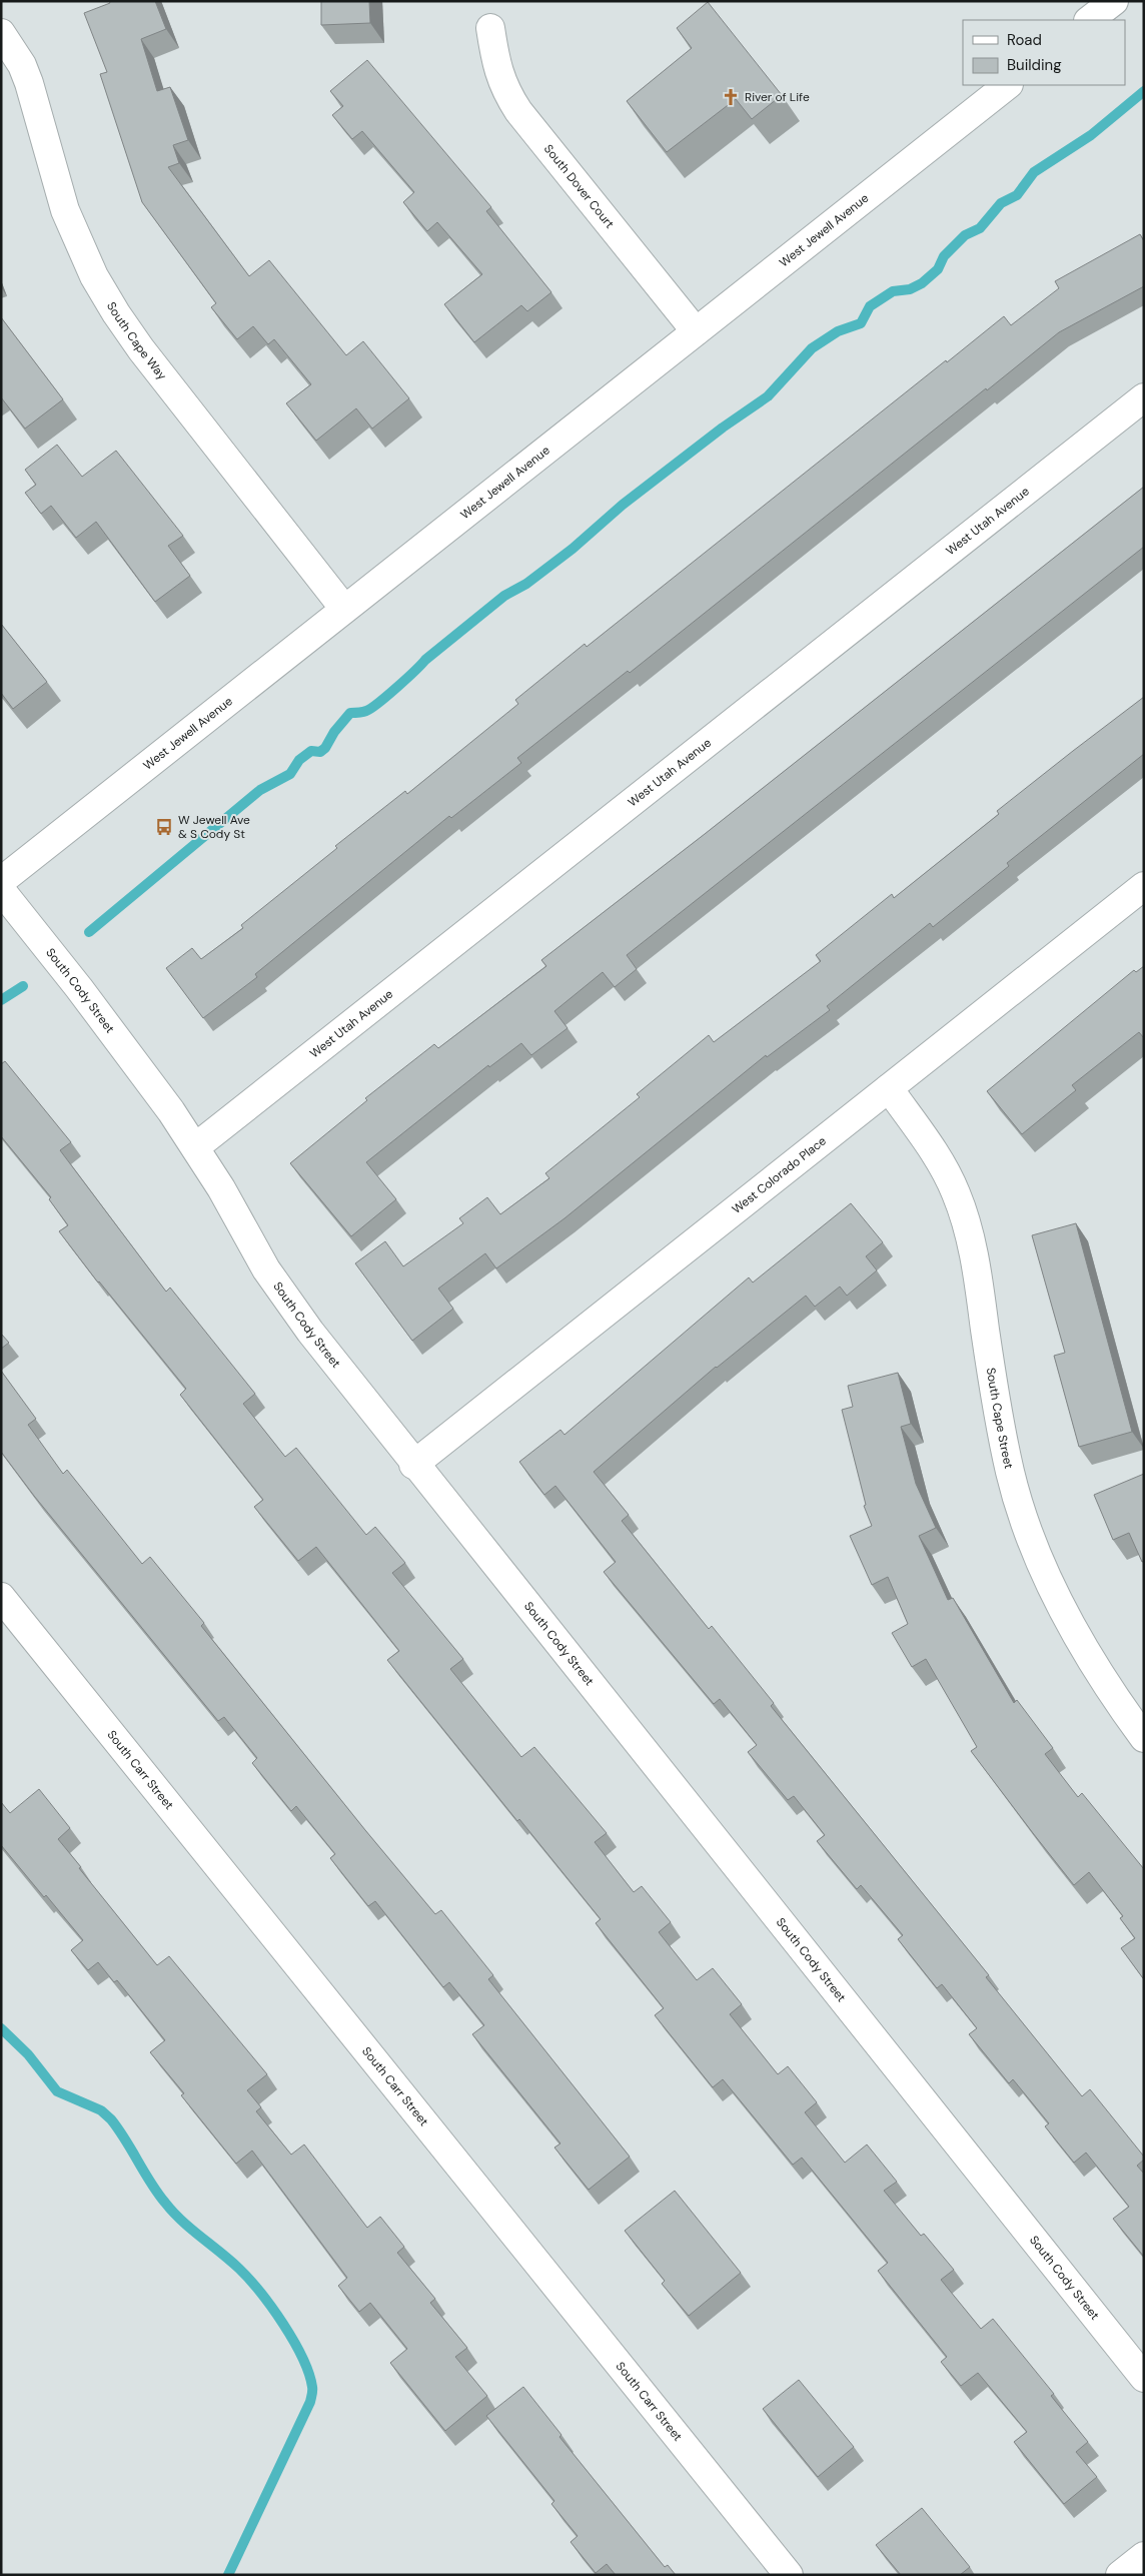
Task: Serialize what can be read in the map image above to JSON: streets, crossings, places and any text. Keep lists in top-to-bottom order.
{
  "streets": {
    "street": [
      "South Dover Court",
      "West Jewell Avenue",
      "South Cape Way",
      "West Utah Avenue",
      "South Cody Street",
      "West Colorado Place",
      "South Cape Street",
      "South Carr Street"
    ]
  },
  "crossings": [
    ["South Dover Court", "West Jewell Avenue"],
    ["West Jewell Avenue", "South Cape Way"],
    ["West Utah Avenue", "South Cody Street"],
    ["South Cody Street", "West Colorado Place"],
    ["West Colorado Place", "South Cape Street"]
  ],
  "places": {
    "church": ["River of Life"],
    "bus stop": ["W Jewell Ave & S Cody St"]
  },
  "legend": ["Road", "Building"]
}
